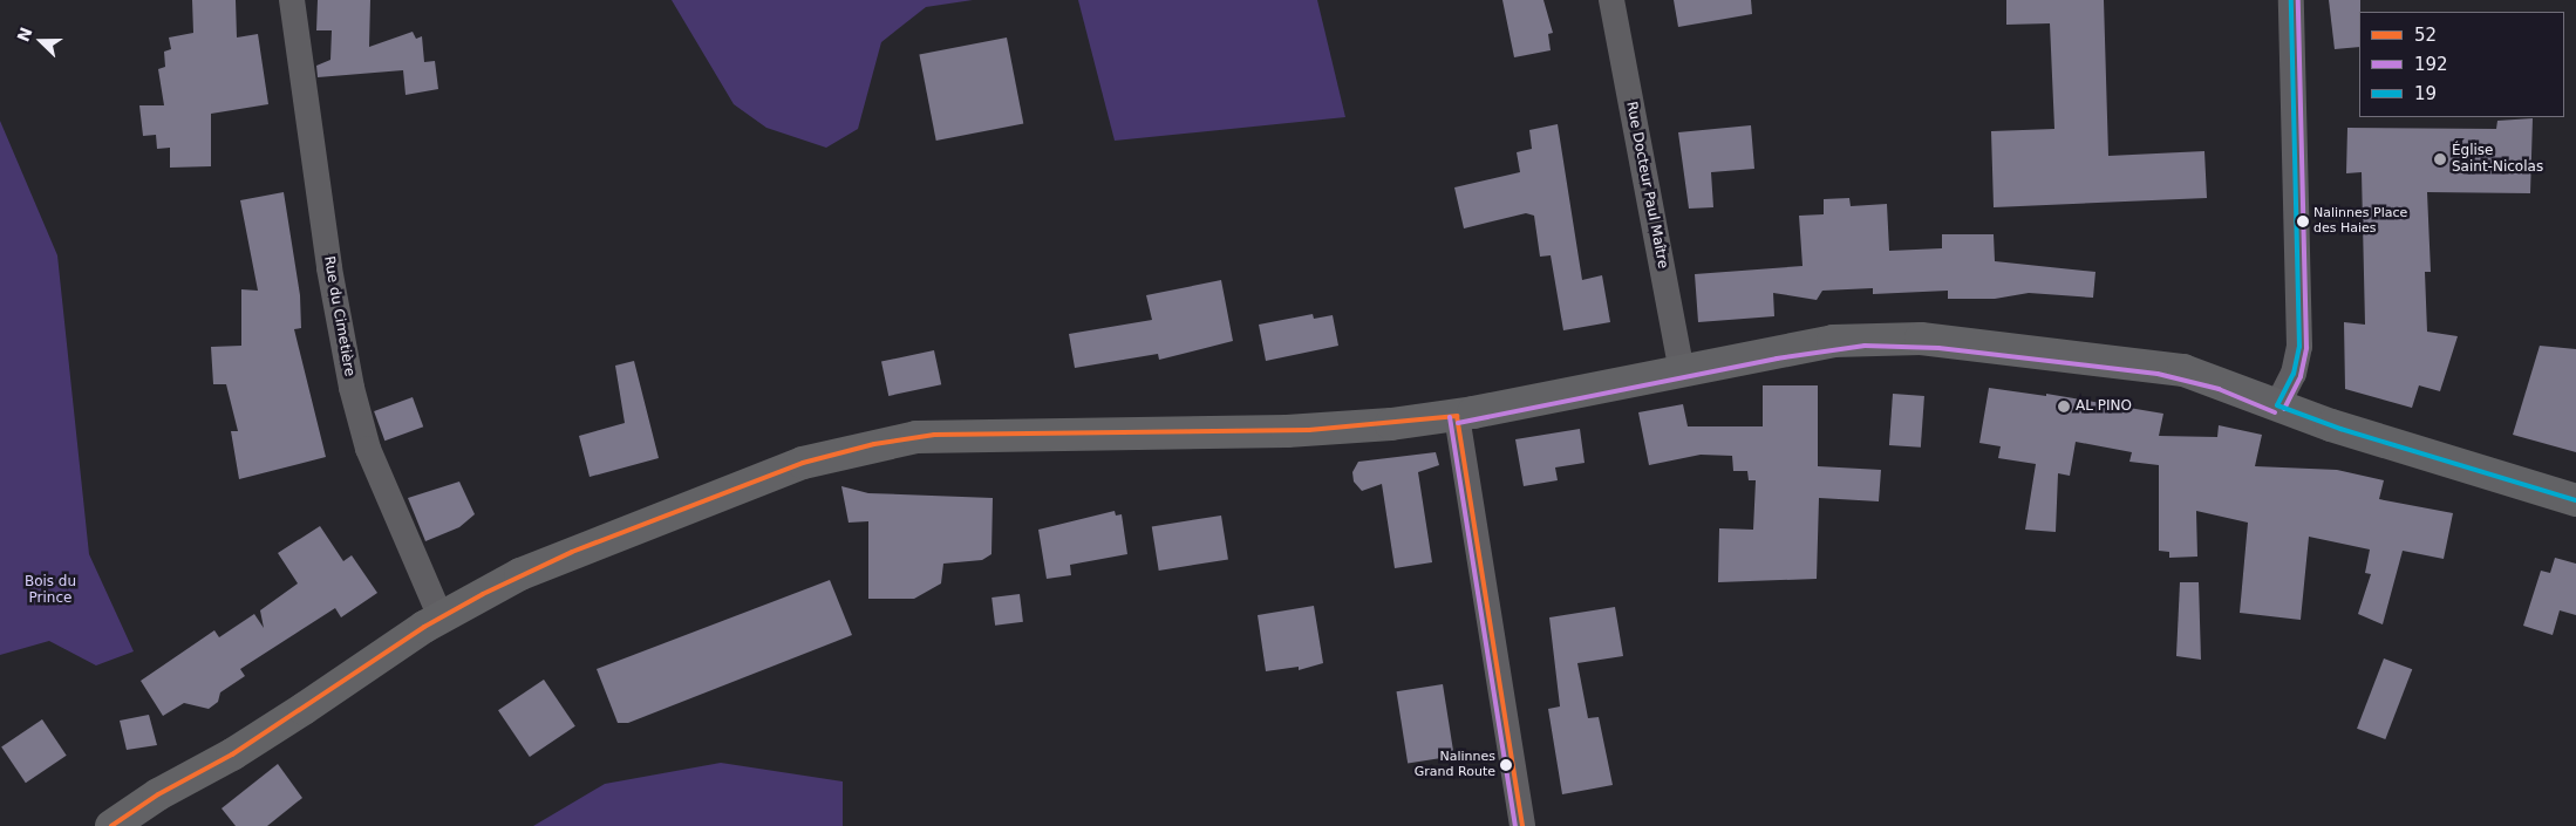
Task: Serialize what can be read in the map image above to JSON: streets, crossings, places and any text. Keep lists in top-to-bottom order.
{
  "streets": {
    "street": ["Rue Docteur Paul Maître", "Rue du Cimetière"]
  },
  "parks": ["Bois du Prince"],
  "places": [
    "Église Saint-Nicolas",
    "Nalinnes Place des Haies",
    "AL PINO",
    "Nalinnes Grand Route"
  ],
  "lines": ["transit line 192", "transit line 19", "transit line 52"],
  "legend": ["52", "192", "19"],
  "north": "left"
}
